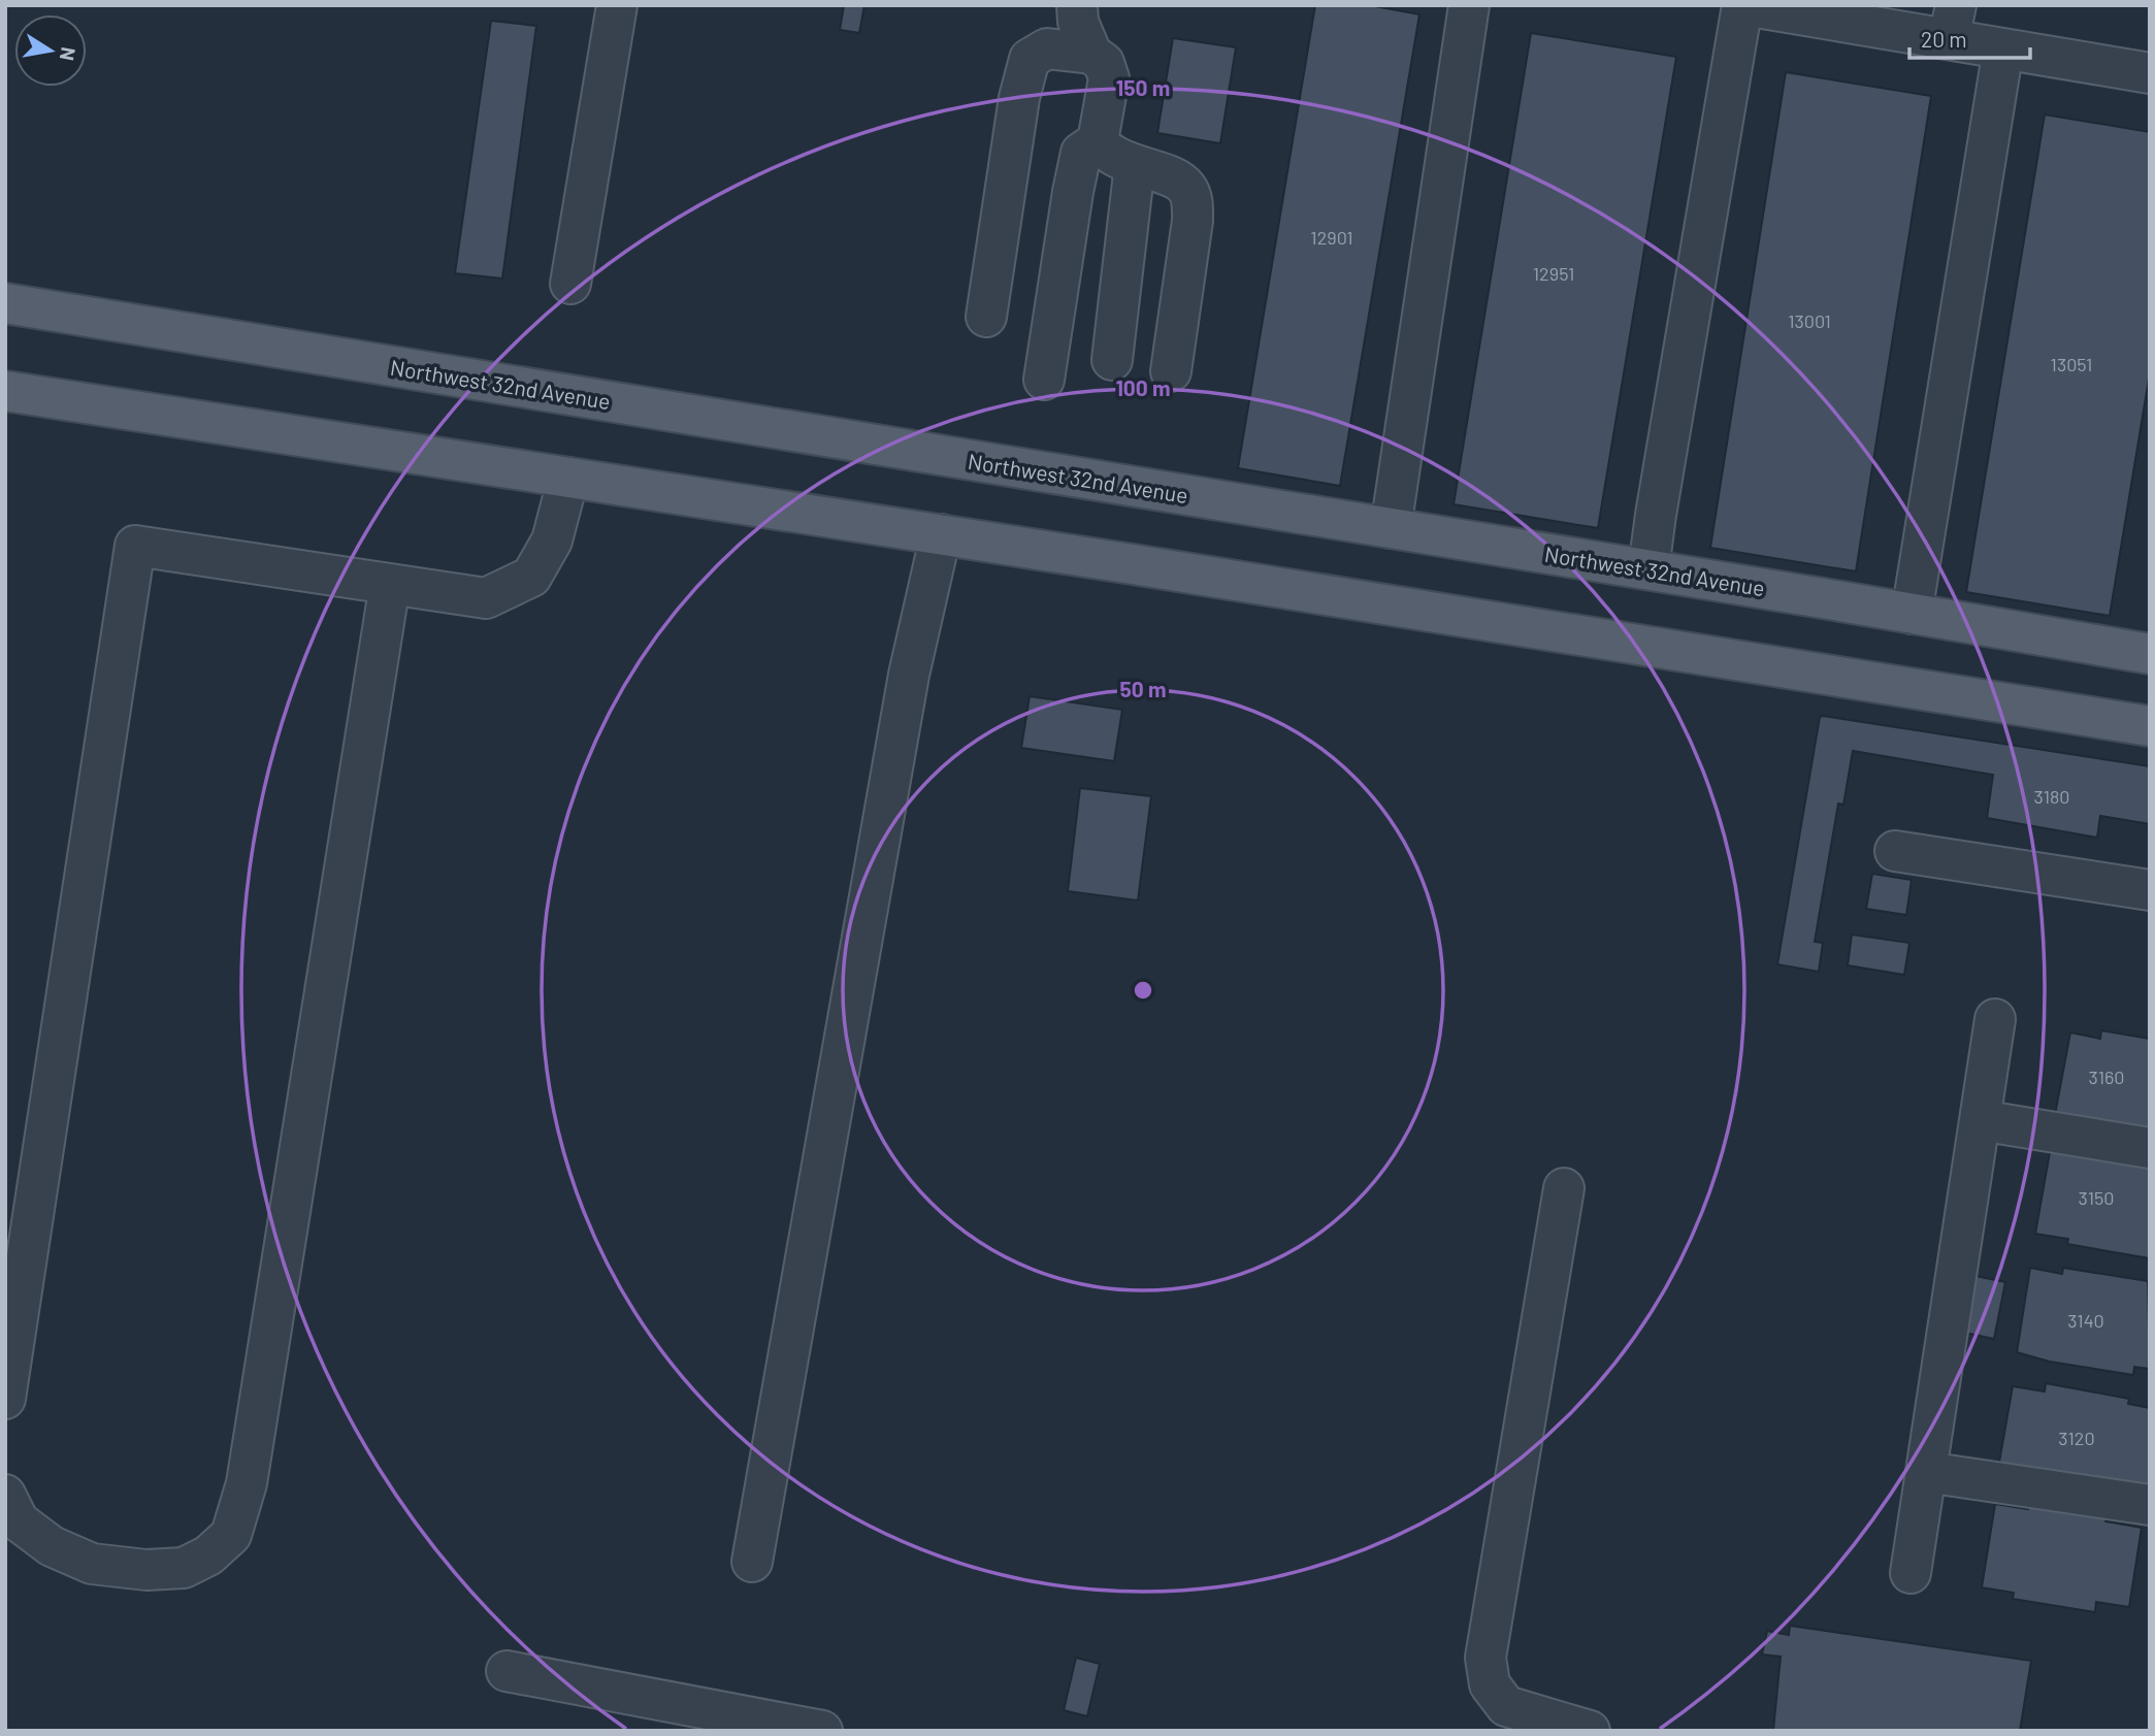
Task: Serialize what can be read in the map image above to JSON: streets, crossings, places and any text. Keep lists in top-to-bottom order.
{
  "streets": {
    "main road": ["Northwest 32nd Avenue"]
  },
  "house_numbers": [
    "12901",
    "12951",
    "13001",
    "13051",
    "3180",
    "3160",
    "3150",
    "3140",
    "3120"
  ],
  "scale_bar": "20 m",
  "north": "right",
  "rings": ["150 m", "100 m", "50 m"]
}
